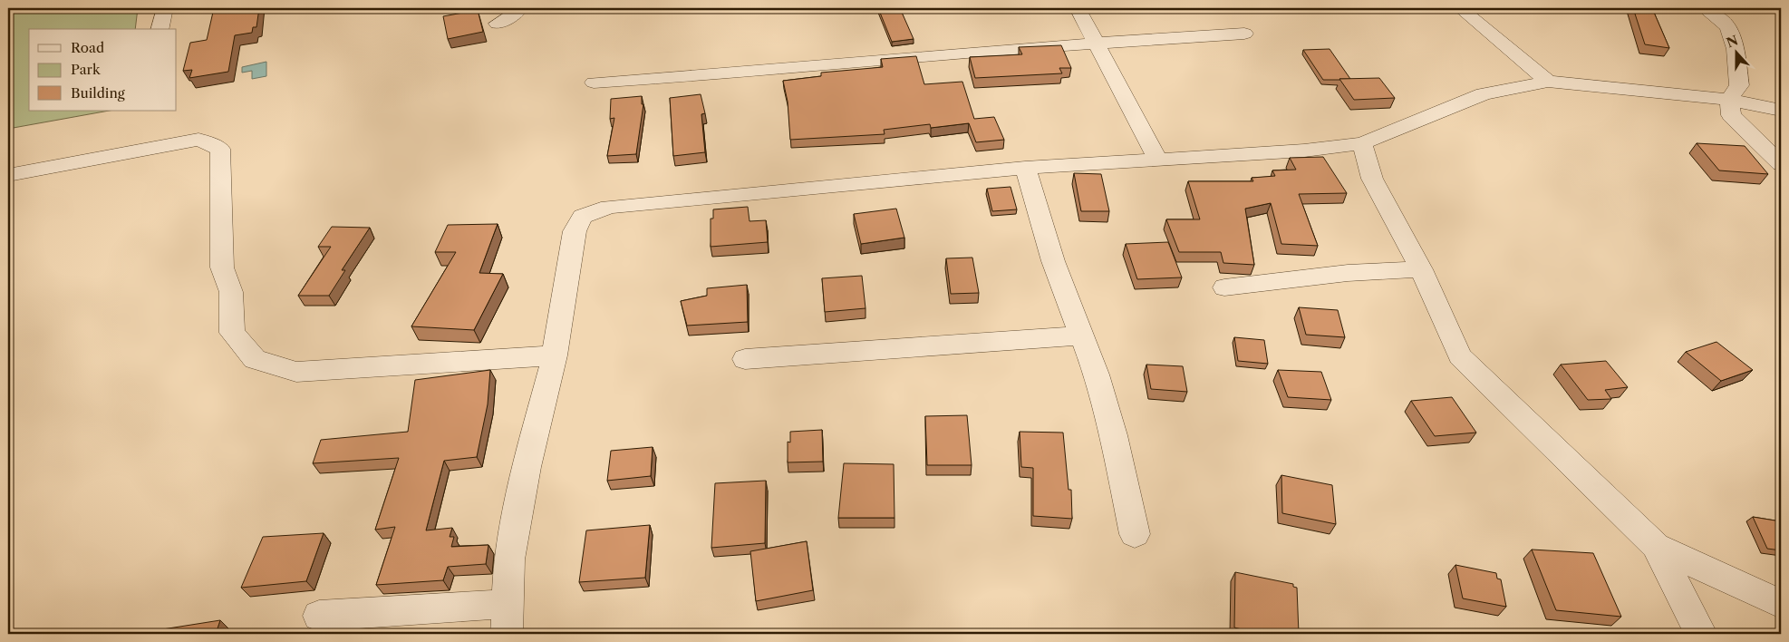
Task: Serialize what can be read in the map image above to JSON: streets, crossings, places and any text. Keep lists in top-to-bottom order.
{
  "legend": ["Road", "Park", "Building"],
  "north": "top"
}
